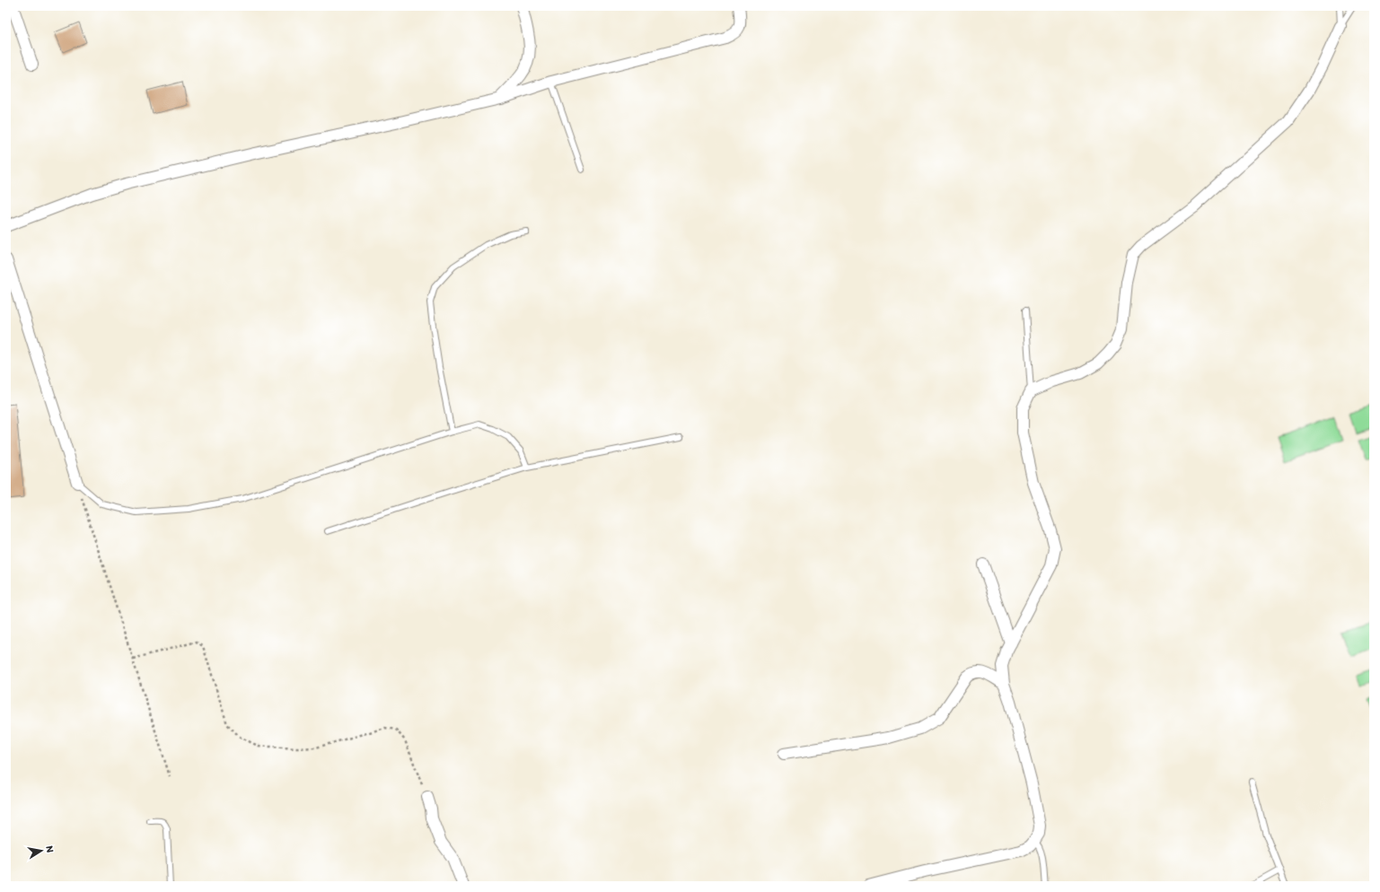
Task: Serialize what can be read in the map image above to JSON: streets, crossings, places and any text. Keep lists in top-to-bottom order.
{
  "north": "right"
}
